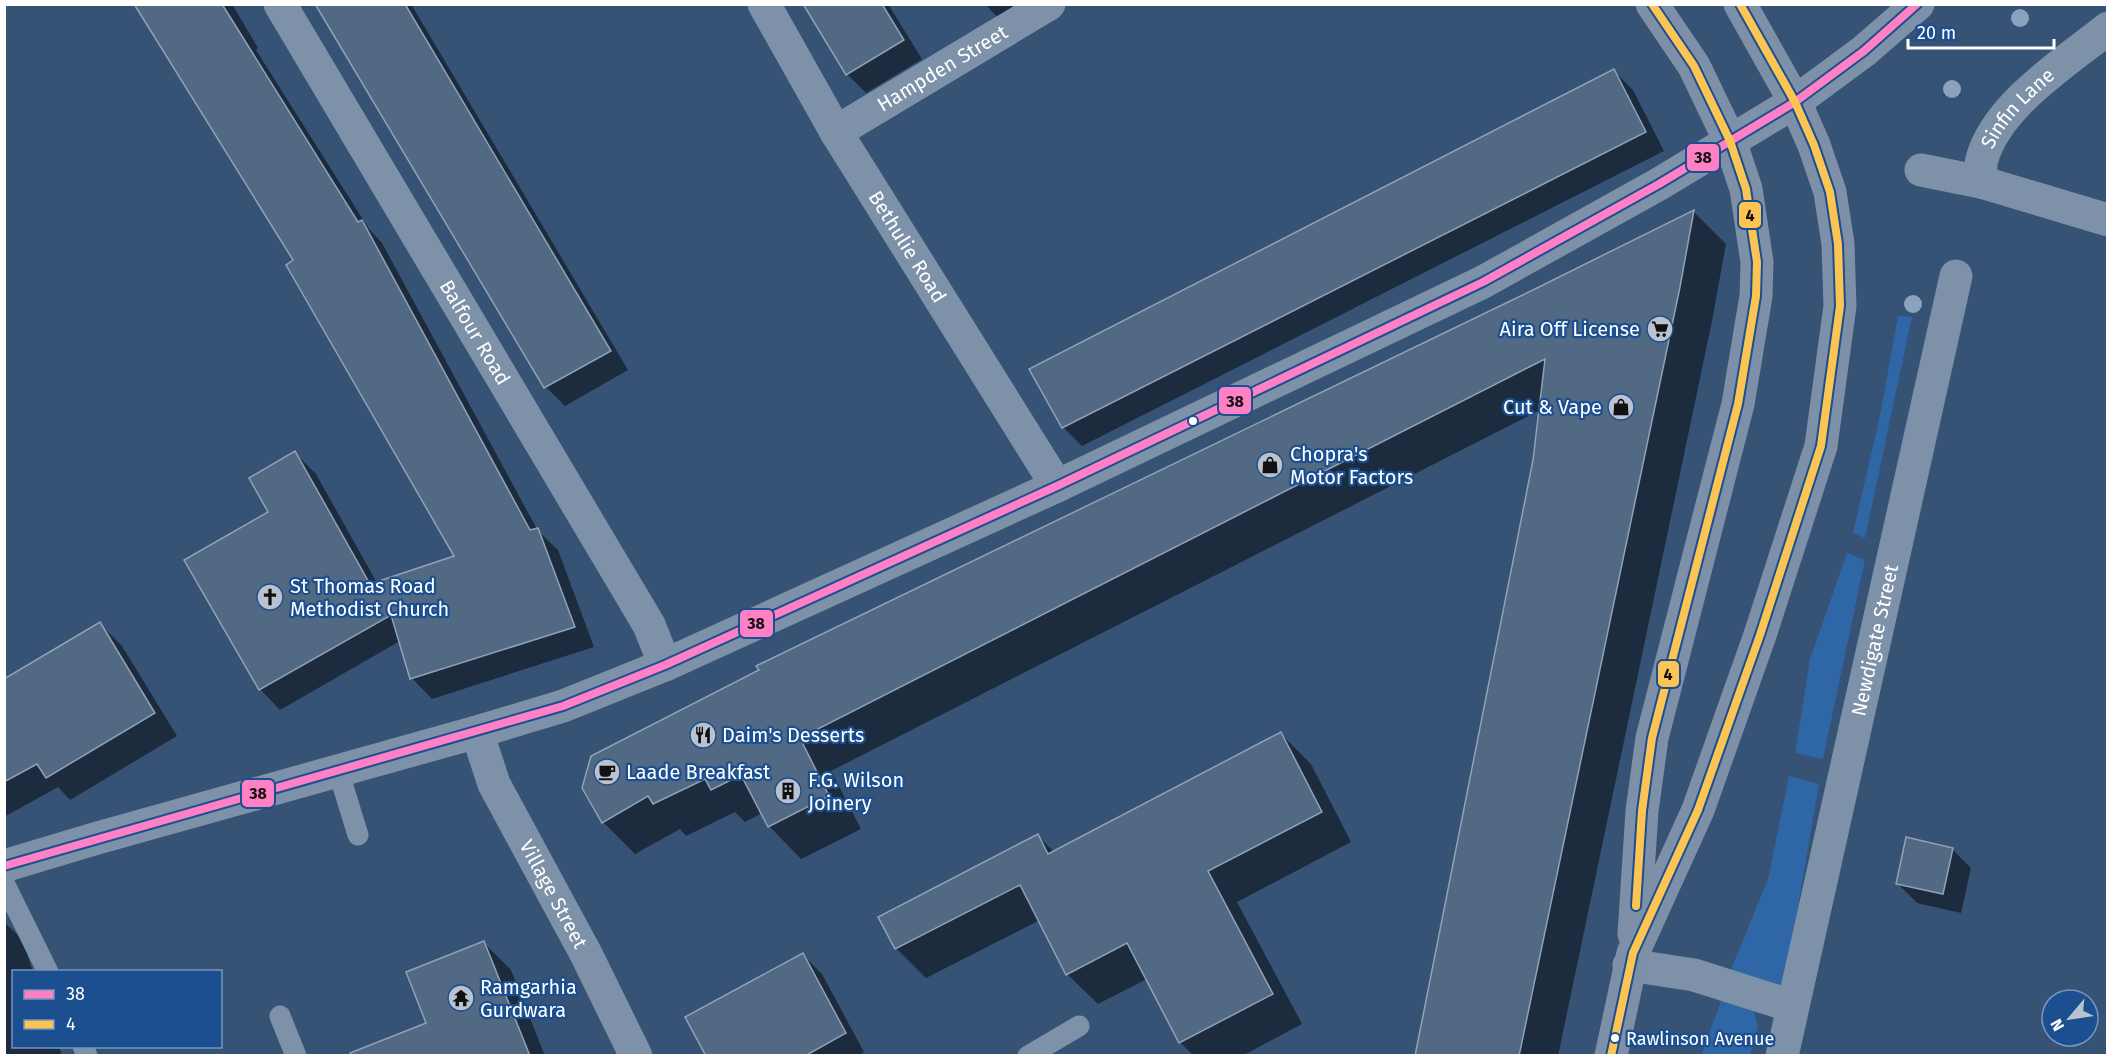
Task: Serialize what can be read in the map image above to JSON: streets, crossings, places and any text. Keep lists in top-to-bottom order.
{
  "streets": {
    "street": [
      "Hampden Street",
      "Sinfin Lane",
      "Bethulie Road",
      "Balfour Road",
      "Newdigate Street",
      "Village Street"
    ]
  },
  "crossings": [
    ["Hampden Street", "Bethulie Road"]
  ],
  "places": {
    "supermarket": ["Aira Off License"],
    "shop": ["Cut & Vape", "Chopra's Motor Factors"],
    "church": ["St Thomas Road Methodist Church"],
    "restaurant": ["Daim's Desserts"],
    "cafe": ["Laade Breakfast"],
    "building": ["F.G. Wilson Joinery"],
    "temple": ["Ramgarhia Gurdwara"],
    "other": ["Rawlinson Avenue"]
  },
  "lines": ["transit line 38", "transit line 4"],
  "legend": ["38", "4"],
  "scale_bar": "20 m",
  "north": "bottom left"
}
